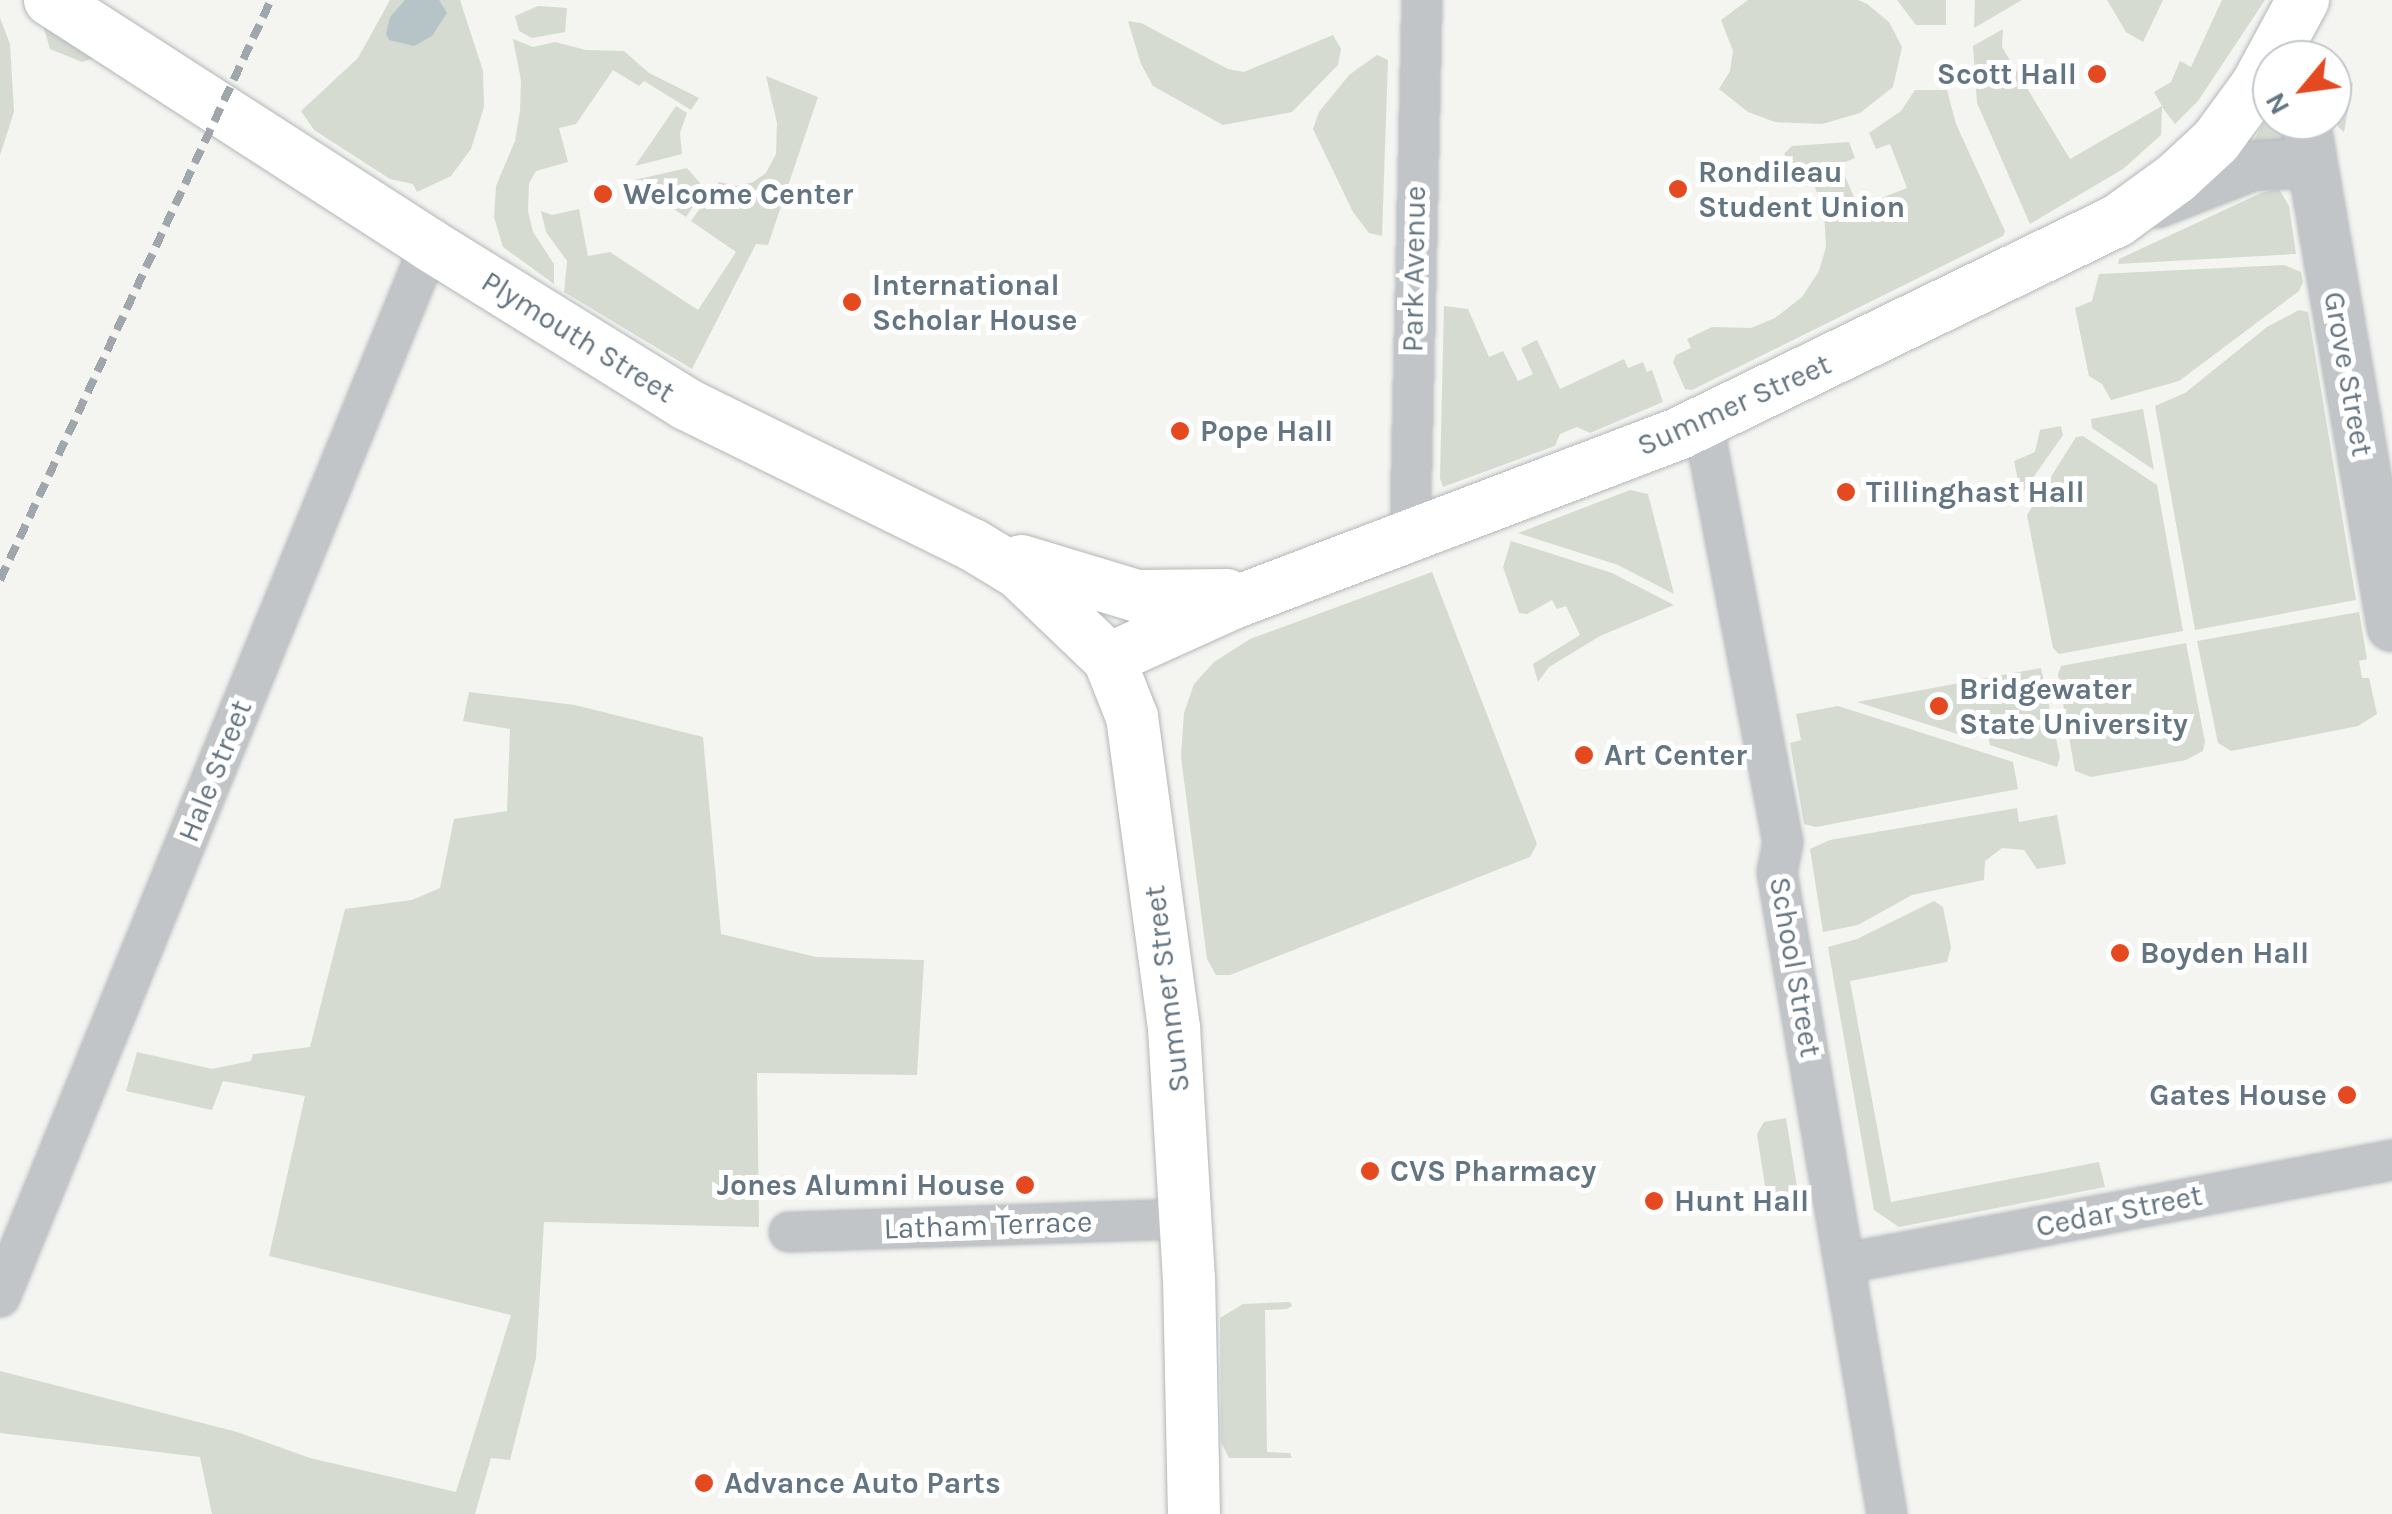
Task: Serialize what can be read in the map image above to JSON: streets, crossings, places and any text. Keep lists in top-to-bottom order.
{
  "streets": {
    "main road": ["Plymouth Street", "Summer Street"],
    "street": [
      "Park Avenue",
      "Grove Street",
      "Hale Street",
      "School Street",
      "Cedar Street",
      "Latham Terrace"
    ]
  },
  "crossings": [
    ["Park Avenue", "Summer Street"],
    ["Plymouth Street", "Summer Street"],
    ["Plymouth Street", "Hale Street"],
    ["Grove Street", "Summer Street"],
    ["Summer Street", "School Street"],
    ["Summer Street", "Latham Terrace"],
    ["School Street", "Cedar Street"]
  ],
  "places": [
    "Scott Hall",
    "Rondileau Student Union",
    "Welcome Center",
    "International Scholar House",
    "Pope Hall",
    "Tillinghast Hall",
    "Bridgewater State University",
    "Art Center",
    "Boyden Hall",
    "Gates House",
    "CVS Pharmacy",
    "Jones Alumni House",
    "Hunt Hall",
    "Advance Auto Parts"
  ],
  "north": "bottom left"
}
